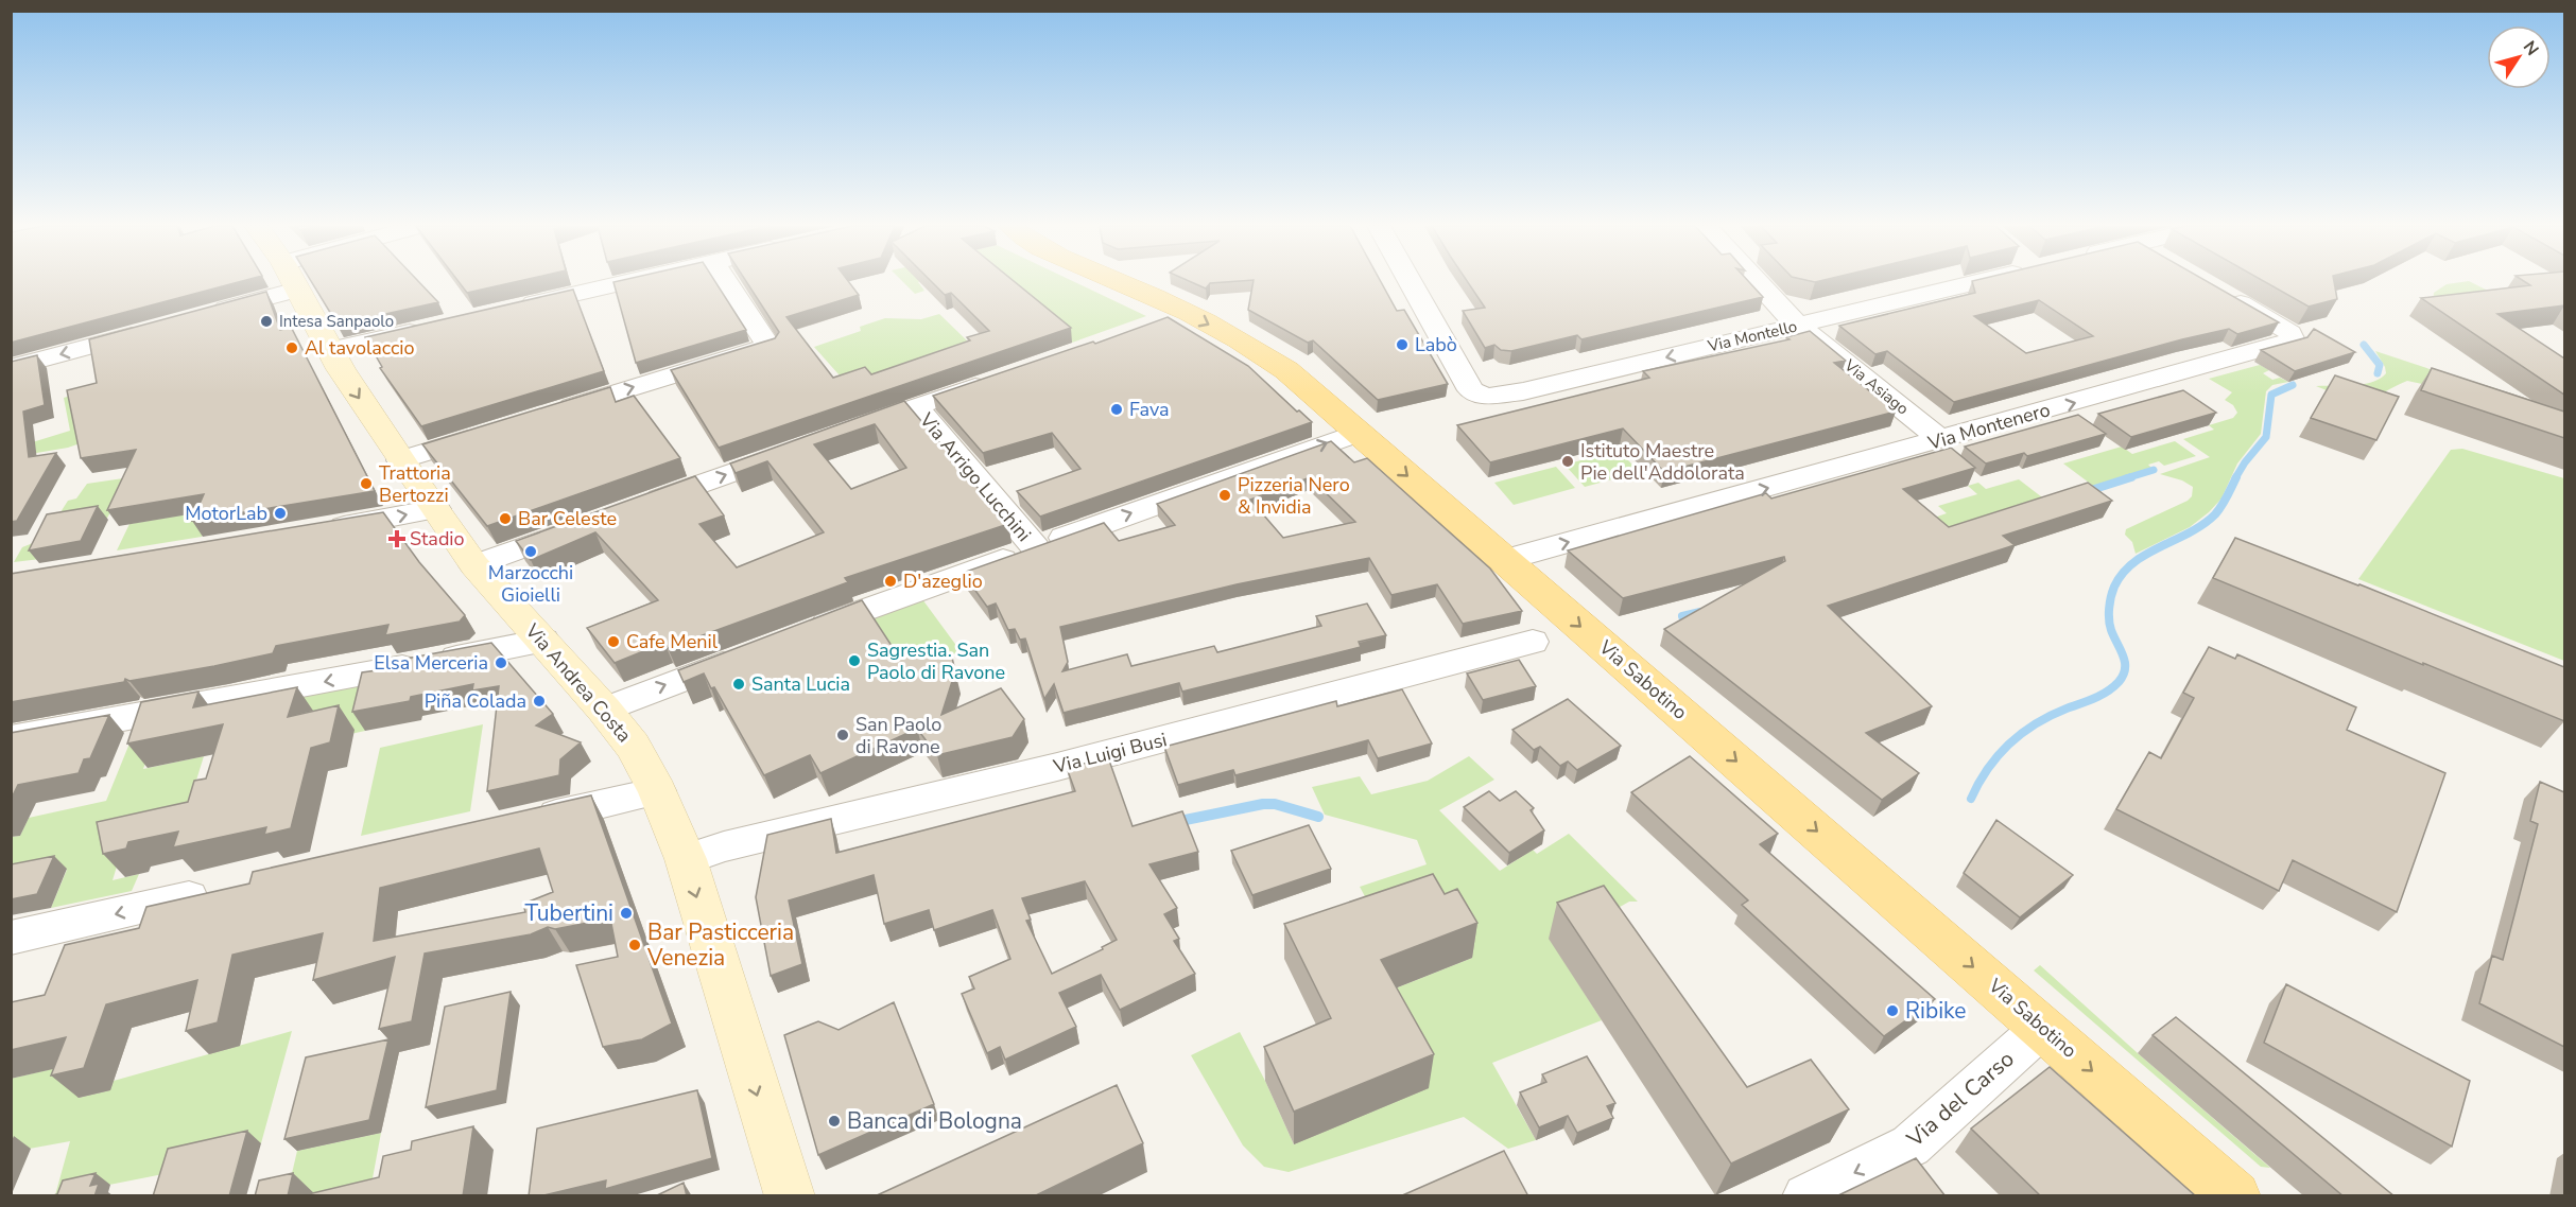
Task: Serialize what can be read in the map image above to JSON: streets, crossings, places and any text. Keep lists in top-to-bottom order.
{
  "streets": {
    "main road": ["Via Sabotino", "Via Andrea Costa"],
    "street": [
      "Via Montello",
      "Via Asiago",
      "Via Montenero",
      "Via Arrigo Lucchini",
      "Via Luigi Busi",
      "Via del Carso"
    ]
  },
  "crossings": [
    ["Via Montello", "Via Asiago"],
    ["Via Asiago", "Via Montenero"],
    ["Via Montenero", "Via Sabotino"],
    ["Via Sabotino", "Via del Carso"],
    ["Via Andrea Costa", "Via Luigi Busi"]
  ],
  "one_way": [
    "Via Montello",
    "Via Montenero",
    "Via Sabotino",
    "Via Andrea Costa",
    "Via del Carso"
  ],
  "places": {
    "other": [
      "Intesa Sanpaolo",
      "Labò",
      "Al tavolaccio",
      "Fava",
      "Istituto Maestre Pie dell'Addolorata",
      "Trattoria Bertozzi",
      "Pizzeria Nero & Invidia",
      "MotorLab",
      "Bar Celeste",
      "Marzocchi Gioielli",
      "D'azeglio",
      "Cafe Menil",
      "Sagrestia. San Paolo di Ravone",
      "Elsa Merceria",
      "Santa Lucia",
      "Piña Colada",
      "San Paolo di Ravone",
      "Tubertini",
      "Bar Pasticceria Venezia",
      "Ribike",
      "Banca di Bologna"
    ],
    "health": ["Stadio"]
  },
  "north": "top right"
}
